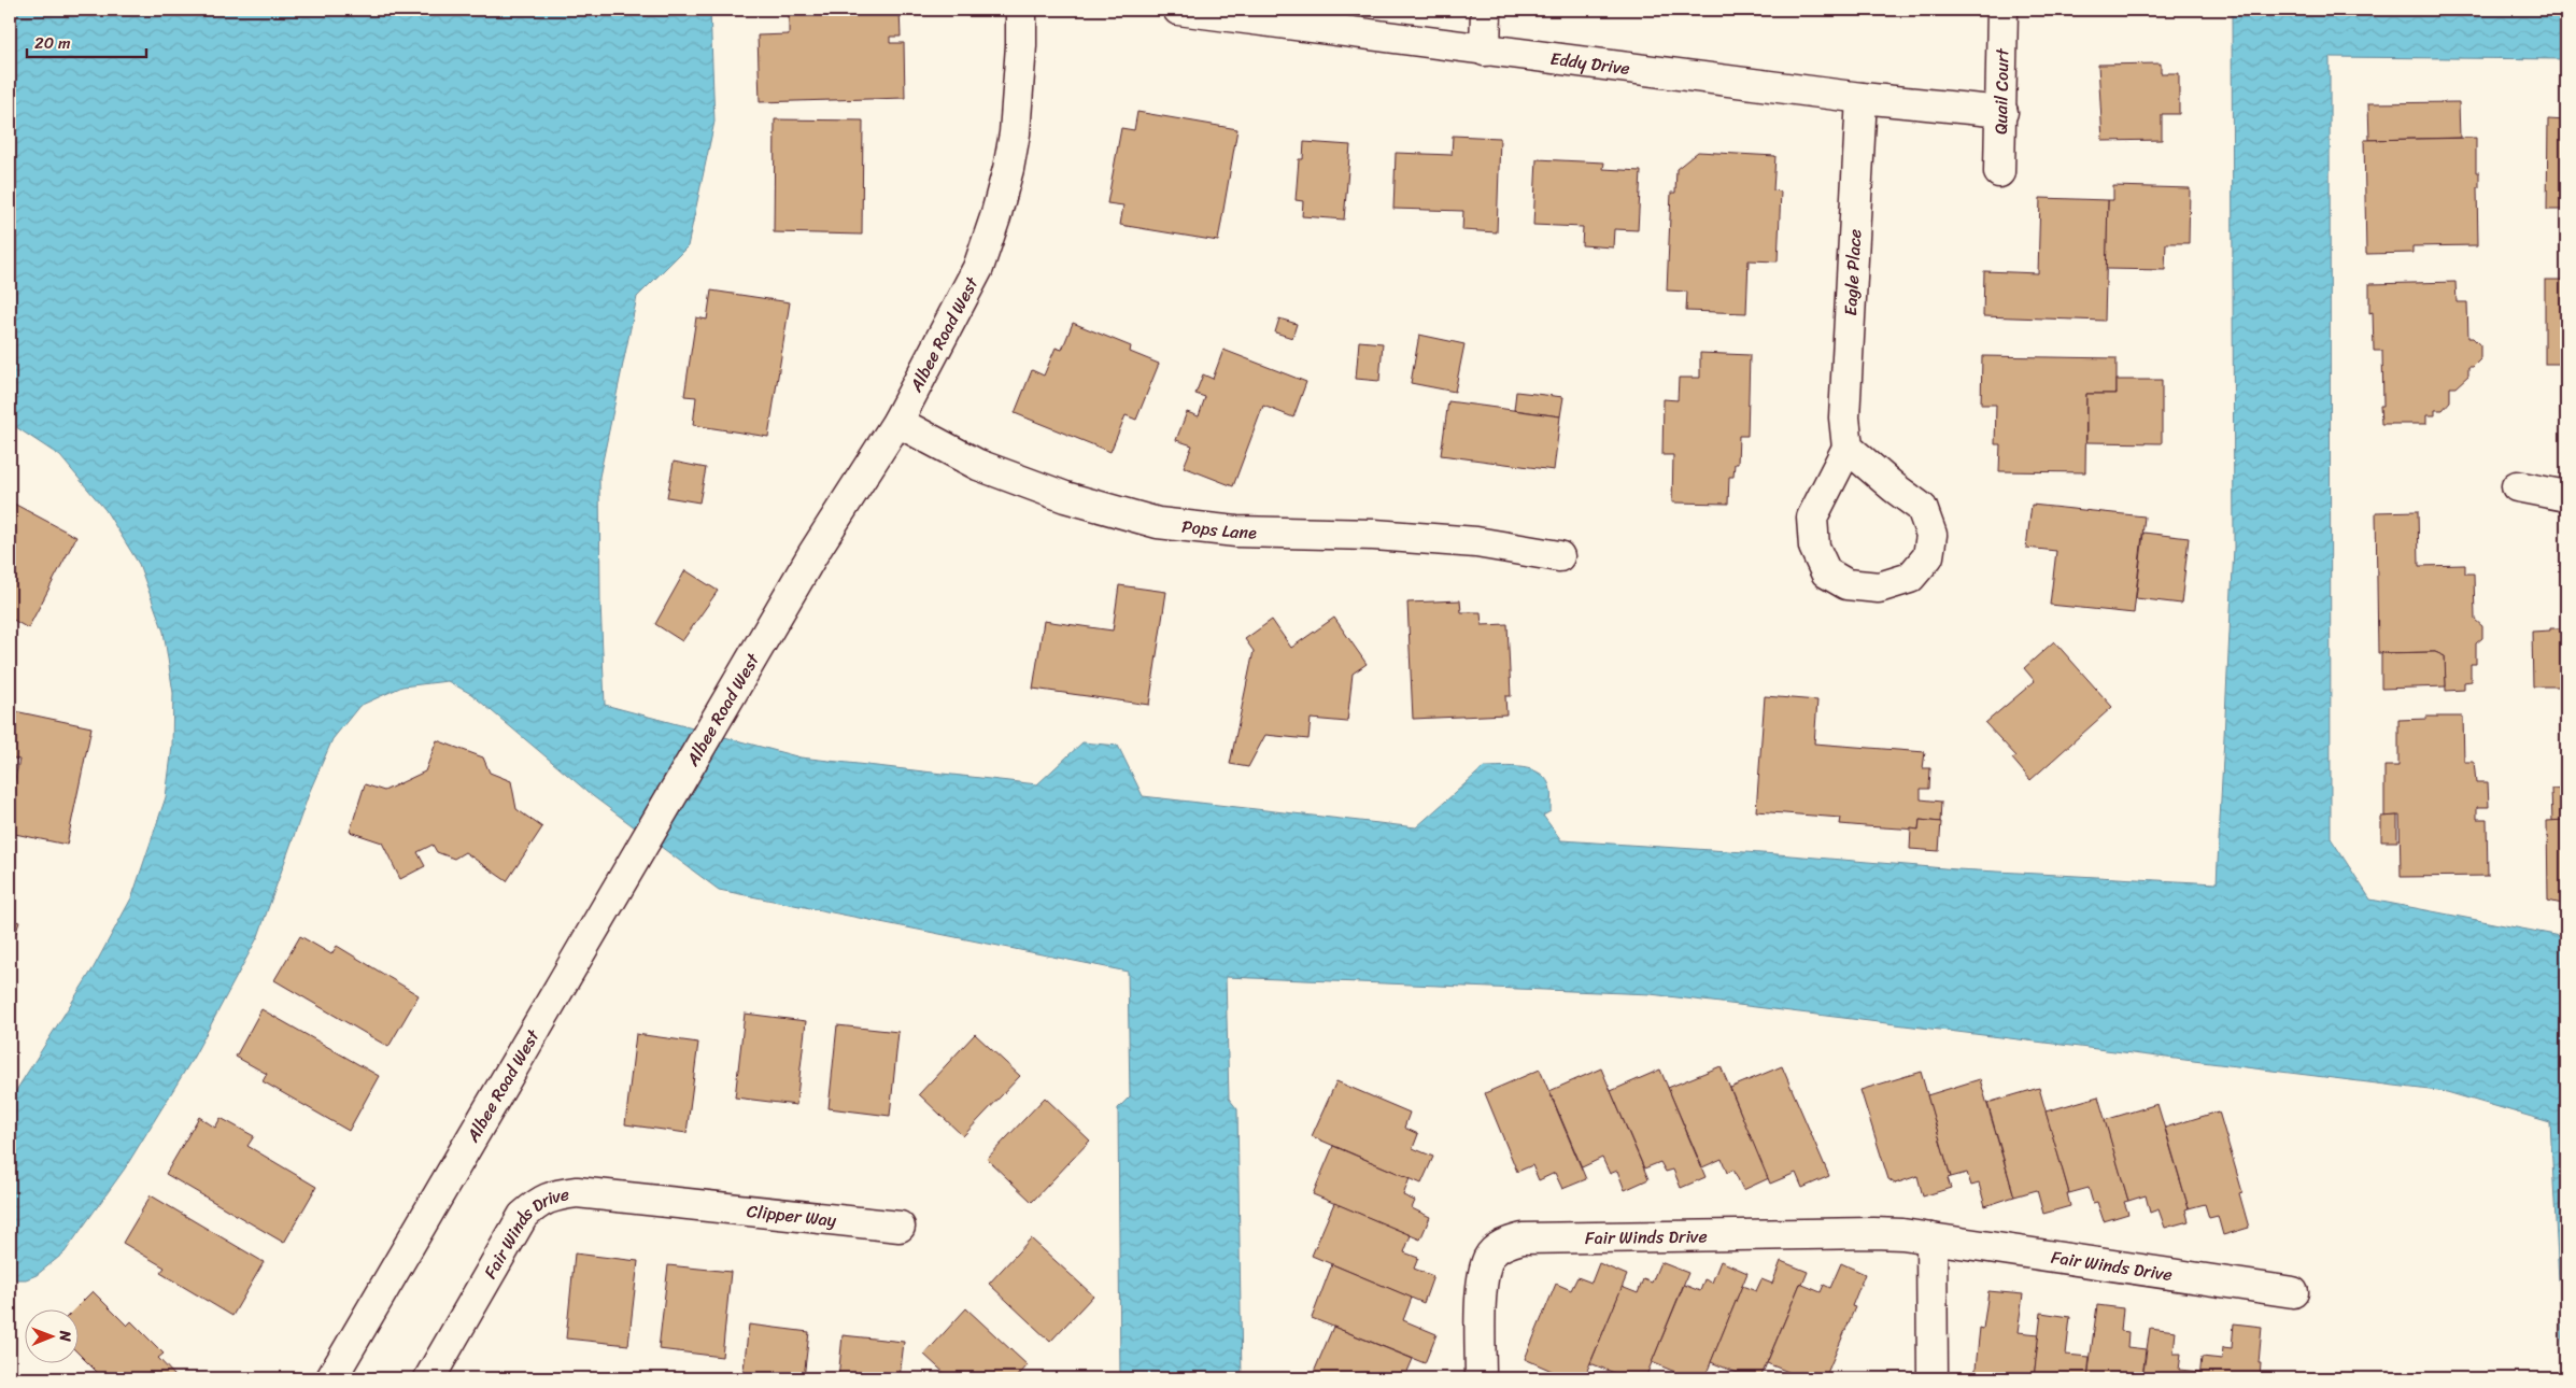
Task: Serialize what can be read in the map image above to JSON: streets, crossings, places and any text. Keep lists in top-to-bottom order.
{
  "streets": {
    "street": [
      "Eddy Drive",
      "Quail Court",
      "Eagle Place",
      "Albee Road West",
      "Pops Lane",
      "Clipper Way",
      "Fair Winds Drive"
    ]
  },
  "crossings": [
    ["Eddy Drive", "Quail Court"],
    ["Eddy Drive", "Eagle Place"],
    ["Albee Road West", "Pops Lane"],
    ["Clipper Way", "Fair Winds Drive"]
  ],
  "scale_bar": "20 m",
  "north": "right"
}
